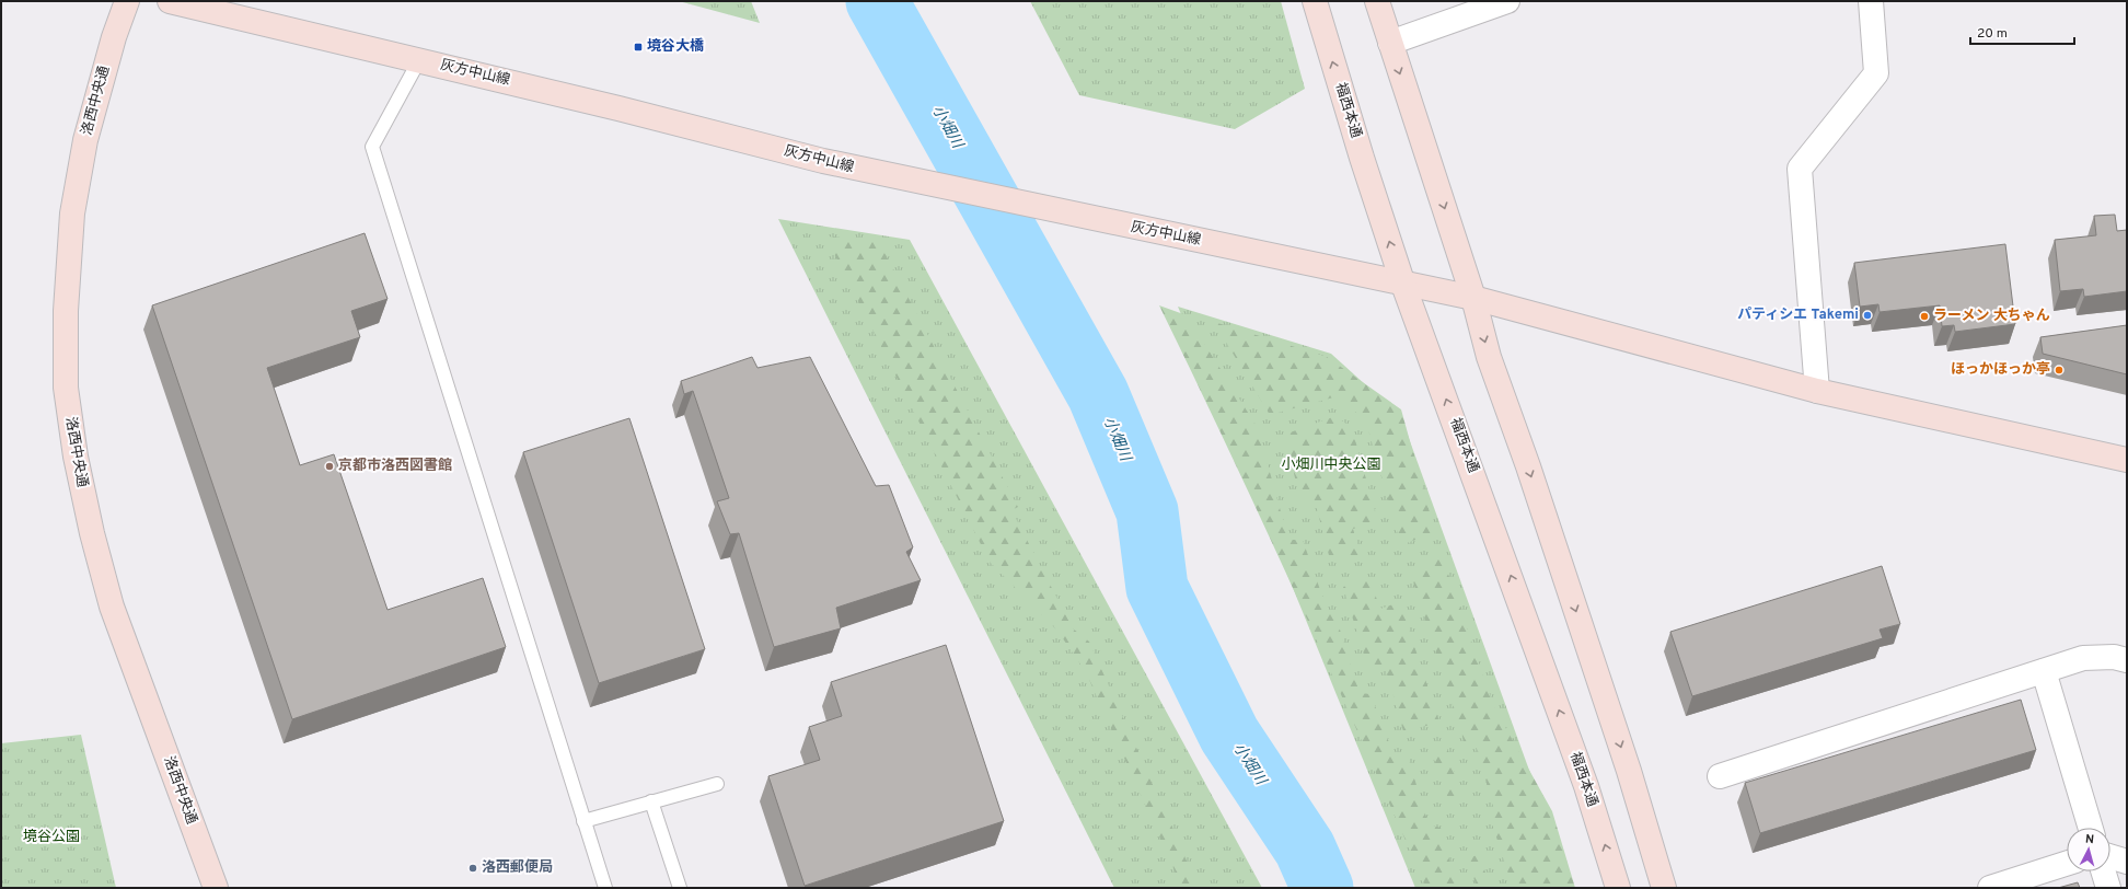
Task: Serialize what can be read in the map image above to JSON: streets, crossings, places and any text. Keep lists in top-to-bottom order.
{
  "streets": {
    "street": ["灰方中山線", "洛西中央通", "福西本通"]
  },
  "crossings": [
    ["灰方中山線", "福西本通"]
  ],
  "water": ["小畑川"],
  "parks": ["小畑川中央公園", "境谷公園"],
  "places": {
    "transit": ["境谷大橋"],
    "other": [
      "パティシエ Takemi",
      "ラーメン 大ちゃん",
      "ほっかほっか亭",
      "京都市洛西図書館",
      "洛西郵便局"
    ]
  },
  "scale_bar": "20 m",
  "north": "top"
}
